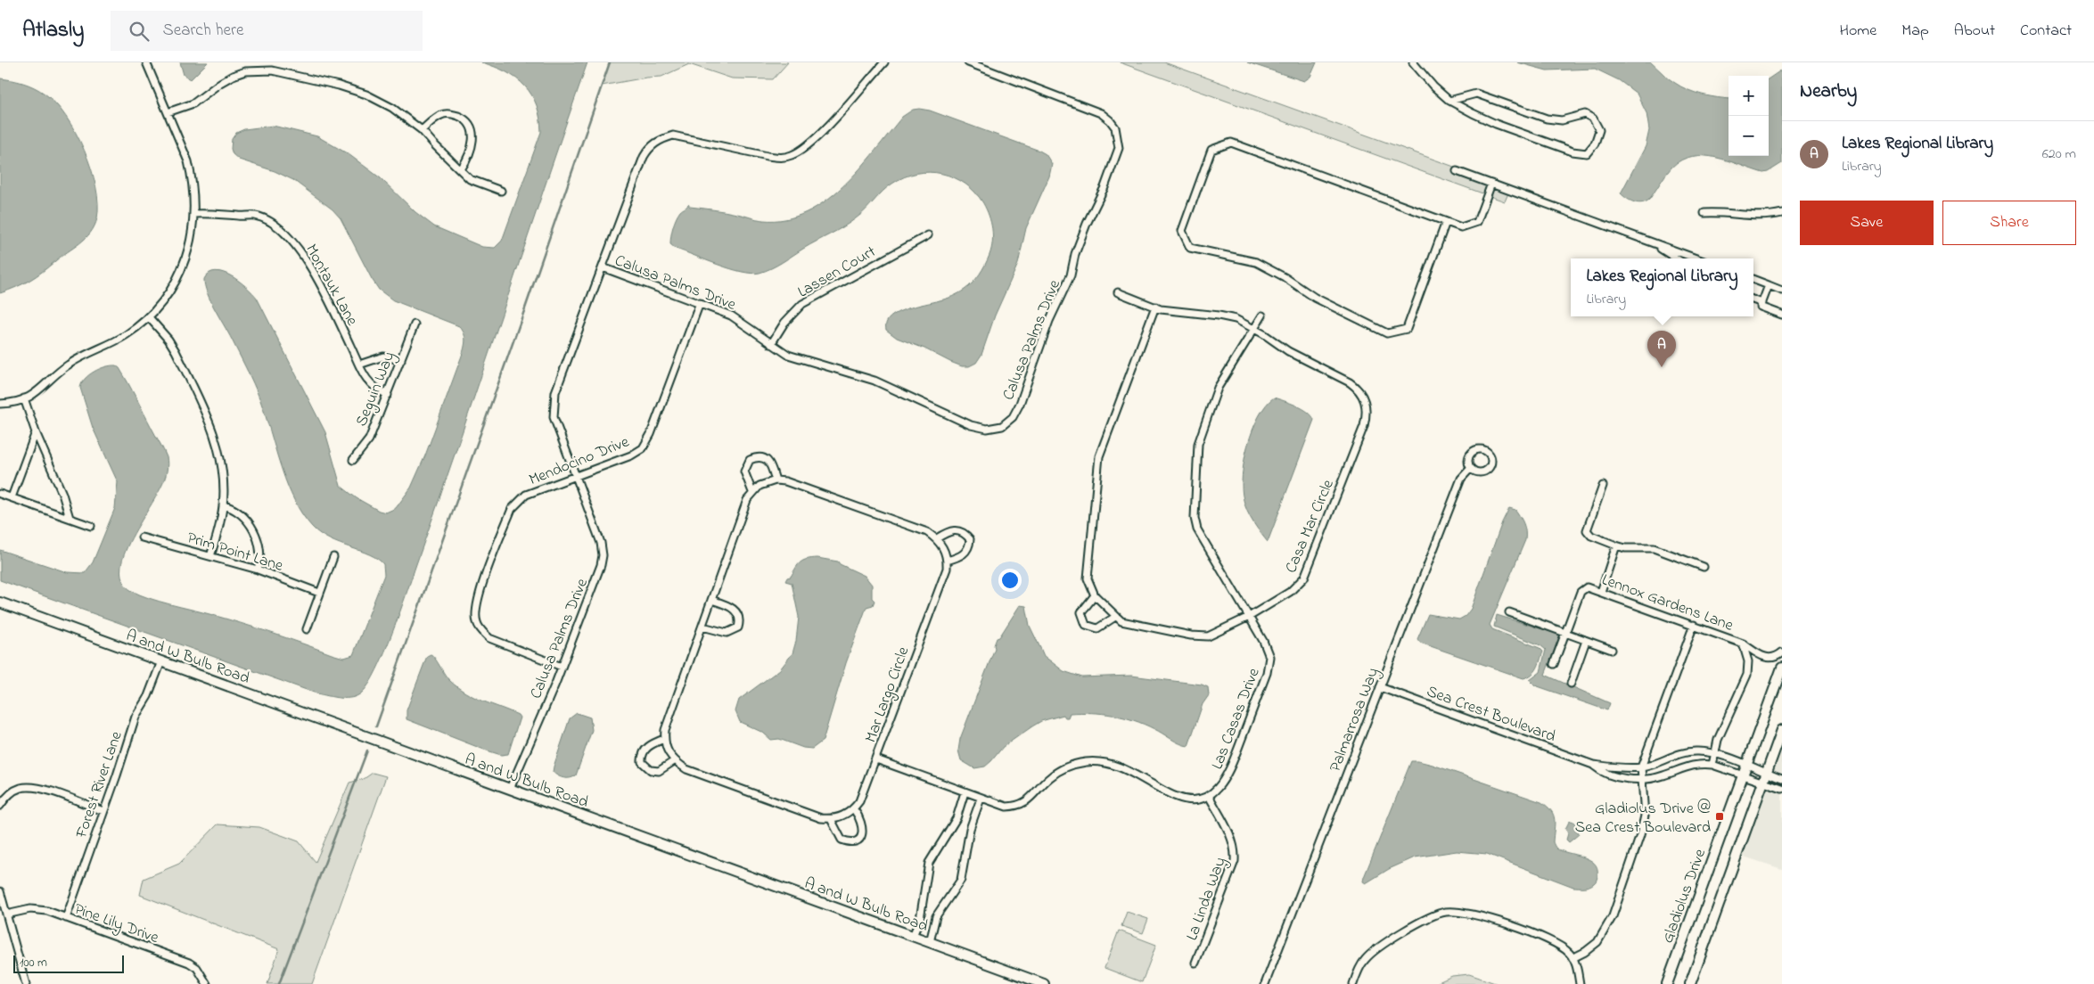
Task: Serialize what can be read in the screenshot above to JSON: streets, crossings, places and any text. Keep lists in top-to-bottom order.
{
  "streets": {
    "street": [
      "Lassen Court",
      "Calusa Palms Drive",
      "Montauk Lane",
      "Seguin Way",
      "Mendocino Drive",
      "Casa Mar Circle",
      "Prim Point Lane",
      "Lennox Gardens Lane",
      "A and W Bulb Road",
      "Mar Largo Circle",
      "Sea Crest Boulevard",
      "Las Casas Drive",
      "Palmarrosa Way",
      "Forest River Lane",
      "Gladiolus Drive",
      "La Linda Way",
      "Pine Lily Drive"
    ]
  },
  "crossings": [
    ["Lassen Court", "Calusa Palms Drive"],
    ["Calusa Palms Drive", "Mendocino Drive"],
    ["Calusa Palms Drive", "A and W Bulb Road"],
    ["Montauk Lane", "Seguin Way"],
    ["Casa Mar Circle", "Las Casas Drive"],
    ["Lennox Gardens Lane", "Sea Crest Boulevard"],
    ["A and W Bulb Road", "Forest River Lane"],
    ["Sea Crest Boulevard", "Palmarrosa Way"],
    ["Sea Crest Boulevard", "Gladiolus Drive"],
    ["Las Casas Drive", "La Linda Way"],
    ["Forest River Lane", "Pine Lily Drive"]
  ],
  "places": {
    "transit": ["Gladiolus Drive @ Sea Crest Boulevard"]
  },
  "scale_bar": "100 m",
  "page": {
    "header": "Atlasly",
    "search": "Search here",
    "nav": [
      "Home",
      "Map",
      "About",
      "Contact"
    ],
    "heading": "Nearby",
    "map_buttons": ["+", "−"],
    "list": [
      {
        "mark": "A",
        "name": "Lakes Regional Library",
        "note": "Library",
        "value": "620 m"
      }
    ],
    "buttons": ["Save", "Share"],
    "popup": ["Lakes Regional Library", "Library"],
    "pins": "A",
    "scale": "100 m"
  }
}
